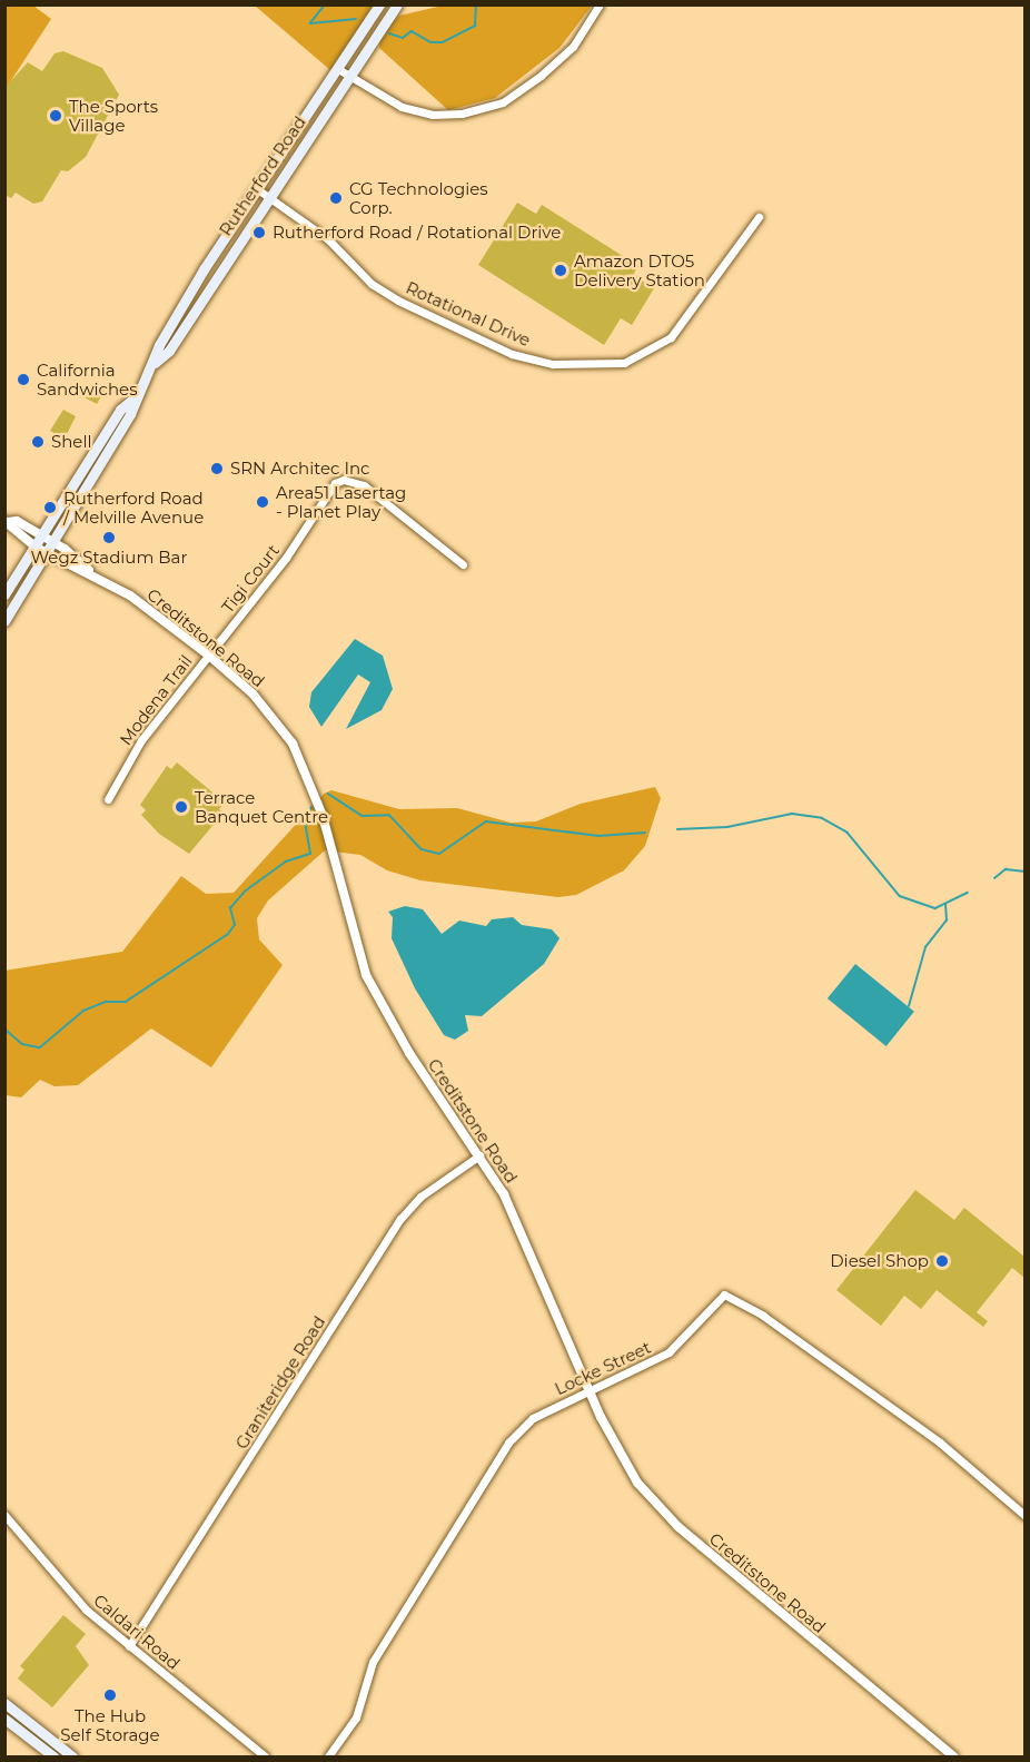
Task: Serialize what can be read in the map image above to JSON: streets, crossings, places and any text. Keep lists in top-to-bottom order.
{
  "streets": {
    "main road": ["Rutherford Road"],
    "street": [
      "Rotational Drive",
      "Tigi Court",
      "Creditstone Road",
      "Modena Trail",
      "Locke Street",
      "Graniteridge Road",
      "Caldari Road"
    ]
  },
  "crossings": [
    ["Rutherford Road", "Rotational Drive"],
    ["Rutherford Road", "Creditstone Road"],
    ["Tigi Court", "Creditstone Road"],
    ["Tigi Court", "Modena Trail"],
    ["Creditstone Road", "Modena Trail"],
    ["Creditstone Road", "Locke Street"],
    ["Creditstone Road", "Graniteridge Road"],
    ["Graniteridge Road", "Caldari Road"]
  ],
  "places": [
    "The Sports Village",
    "CG Technologies Corp.",
    "Rutherford Road / Rotational Drive",
    "Amazon DTO5 Delivery Station",
    "California Sandwiches",
    "Shell",
    "SRN Architec Inc",
    "Area51 Lasertag - Planet Play",
    "Rutherford Road / Melville Avenue",
    "Wegz Stadium Bar",
    "Terrace Banquet Centre",
    "Diesel Shop",
    "The Hub Self Storage"
  ]
}
